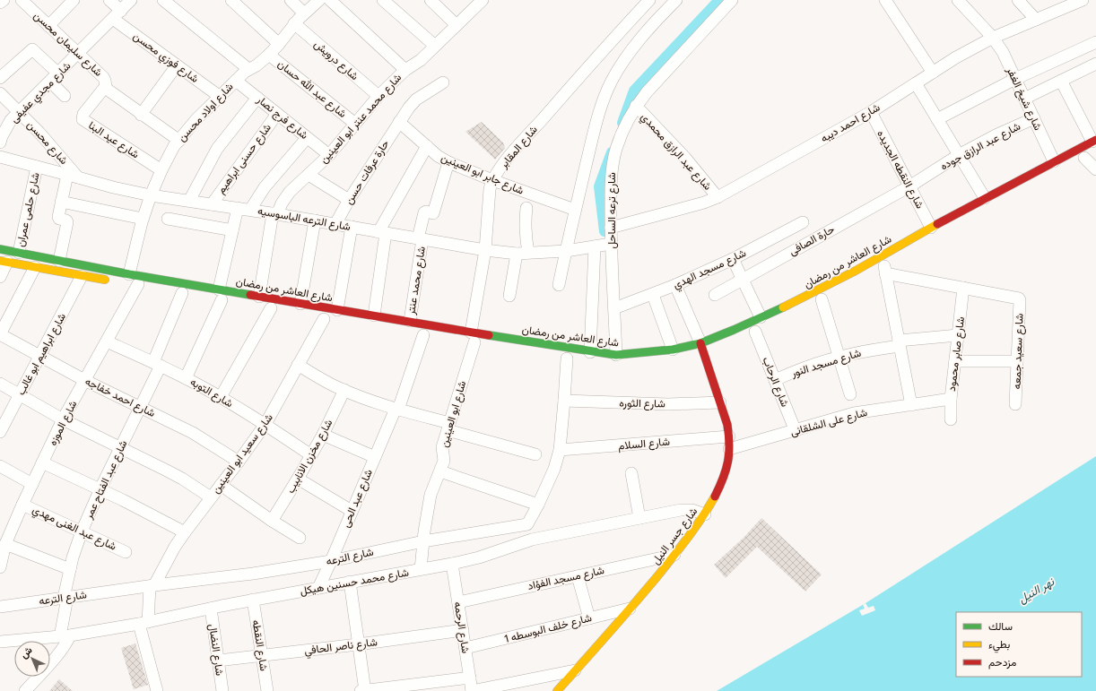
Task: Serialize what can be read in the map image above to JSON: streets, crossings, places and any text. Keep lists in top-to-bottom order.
{
  "streets": {
    "main road": ["شارع العاشر من رمضان", "شارع جسر النيل"],
    "street": [
      "شارع سليمان محسن",
      "شارع فوزي محسن",
      "شارع درويش",
      "شارع عبد الله حسان",
      "شارع مجدي عفيفى",
      "شارع شيخ الغفر",
      "شارع اولاد محسن",
      "شارع فرج نصار",
      "شارع محمد عنتر ابو العينين",
      "شارع احمد ديبه",
      "شارع عيد البنا",
      "شارع محسن",
      "شارع عبد الرازق جوده",
      "شارع المقابر",
      "شارع عبد الرازق محمدي",
      "شارع حسنى ابراهيم",
      "شارع النقطه الجديده",
      "حارة عرفات حسن",
      "شارع جابر ابو العينين",
      "شارع حلمى عمران",
      "شارع ترعه الساحل",
      "شارع الترعه الباسوسيه",
      "حارة الصافى",
      "شارع مسجد الهدي",
      "شارع محمد عنتر",
      "شارع سعيد جمعه",
      "شارع ابراهيم ابو غالب",
      "شارع صابر محمود",
      "شارع مسجد النور",
      "شارع الرحاب",
      "شارع التوبه",
      "شارع احمد خفاجه",
      "شارع الثوره",
      "شارع ابو العينين",
      "شارع على الشلقانى",
      "شارع الموزه",
      "شارع السلام",
      "شارع سعيد ابو العينين",
      "شارع مخزن الانابيب",
      "شارع عبد الفتاح عمر",
      "شارع عبد الحى",
      "شارع عبد الغنى مهدي",
      "شارع الترعه",
      "شارع مسجد الفؤاد",
      "شارع محمد حسنين هيكل",
      "شارع الرحمه",
      "شارع خلف البوسطه 1",
      "شارع النقطه",
      "شارع ناصر الحافي",
      "شارع النضال"
    ]
  },
  "crossings": [
    ["شارع سليمان محسن", "شارع مجدي عفيفى"],
    ["شارع سليمان محسن", "شارع اولاد محسن"],
    ["شارع سليمان محسن", "شارع عيد البنا"],
    ["شارع فوزي محسن", "شارع مجدي عفيفى"],
    ["شارع فوزي محسن", "شارع اولاد محسن"],
    ["شارع درويش", "شارع اولاد محسن"],
    ["شارع درويش", "شارع محمد عنتر ابو العينين"],
    ["شارع عبد الله حسان", "شارع اولاد محسن"],
    ["شارع عبد الله حسان", "شارع محمد عنتر ابو العينين"],
    ["شارع مجدي عفيفى", "شارع محسن"],
    ["شارع شيخ الغفر", "شارع احمد ديبه"],
    ["شارع شيخ الغفر", "شارع عبد الرازق جوده"],
    ["شارع شيخ الغفر", "شارع العاشر من رمضان"],
    ["شارع اولاد محسن", "شارع فرج نصار"],
    ["شارع اولاد محسن", "شارع عيد البنا"],
    ["شارع اولاد محسن", "شارع الترعه الباسوسيه"],
    ["شارع اولاد محسن", "شارع العاشر من رمضان"],
    ["شارع اولاد محسن", "شارع الموزه"],
    ["شارع فرج نصار", "شارع محمد عنتر ابو العينين"],
    ["شارع فرج نصار", "شارع حسنى ابراهيم"],
    ["شارع محمد عنتر ابو العينين", "شارع الترعه الباسوسيه"],
    ["شارع محمد عنتر ابو العينين", "شارع العاشر من رمضان"],
    ["شارع احمد ديبه", "شارع عبد الرازق محمدي"],
    ["شارع احمد ديبه", "شارع النقطه الجديده"],
    ["شارع احمد ديبه", "شارع ترعه الساحل"],
    ["شارع محسن", "شارع الترعه الباسوسيه"],
    ["شارع عبد الرازق جوده", "شارع النقطه الجديده"],
    ["شارع عبد الرازق جوده", "حارة الصافى"],
    ["شارع المقابر", "شارع جابر ابو العينين"],
    ["شارع المقابر", "شارع الترعه الباسوسيه"],
    ["شارع المقابر", "شارع العاشر من رمضان"],
    ["شارع المقابر", "شارع ابو العينين"],
    ["شارع عبد الرازق محمدي", "شارع ترعه الساحل"],
    ["شارع حسنى ابراهيم", "شارع الترعه الباسوسيه"],
    ["شارع النقطه الجديده", "حارة الصافى"],
    ["شارع النقطه الجديده", "شارع العاشر من رمضان"],
    ["حارة عرفات حسن", "شارع جابر ابو العينين"],
    ["حارة عرفات حسن", "شارع الترعه الباسوسيه"],
    ["شارع جابر ابو العينين", "شارع محمد عنتر"],
    ["شارع حلمى عمران", "شارع الترعه الباسوسيه"],
    ["شارع حلمى عمران", "شارع العاشر من رمضان"],
    ["شارع ترعه الساحل", "شارع الترعه الباسوسيه"],
    ["شارع ترعه الساحل", "شارع العاشر من رمضان"],
    ["شارع ترعه الساحل", "شارع مسجد الهدي"],
    ["شارع الترعه الباسوسيه", "شارع محمد عنتر"],
    ["حارة الصافى", "شارع الرحاب"],
    ["شارع العاشر من رمضان", "شارع محمد عنتر"],
    ["شارع العاشر من رمضان", "شارع الرحاب"],
    ["شارع العاشر من رمضان", "شارع ابو العينين"],
    ["شارع العاشر من رمضان", "شارع الموزه"],
    ["شارع العاشر من رمضان", "شارع جسر النيل"],
    ["شارع مسجد الهدي", "شارع الرحاب"],
    ["شارع سعيد جمعه", "شارع صابر محمود"],
    ["شارع ابراهيم ابو غالب", "شارع احمد خفاجه"],
    ["شارع صابر محمود", "شارع مسجد النور"],
    ["شارع صابر محمود", "شارع على الشلقانى"],
    ["شارع مسجد النور", "شارع الرحاب"],
    ["شارع الرحاب", "شارع على الشلقانى"],
    ["شارع التوبه", "شارع الموزه"],
    ["شارع التوبه", "شارع سعيد ابو العينين"],
    ["شارع التوبه", "شارع مخزن الانابيب"],
    ["شارع التوبه", "شارع عبد الفتاح عمر"],
    ["شارع احمد خفاجه", "شارع الموزه"],
    ["شارع احمد خفاجه", "شارع سعيد ابو العينين"],
    ["شارع احمد خفاجه", "شارع عبد الفتاح عمر"],
    ["شارع الثوره", "شارع جسر النيل"],
    ["شارع الثوره", "شارع الترعه"],
    ["شارع ابو العينين", "شارع الترعه"],
    ["شارع ابو العينين", "شارع محمد حسنين هيكل"],
    ["شارع على الشلقانى", "شارع جسر النيل"],
    ["شارع الموزه", "شارع عبد الغنى مهدي"],
    ["شارع السلام", "شارع جسر النيل"],
    ["شارع السلام", "شارع الترعه"],
    ["شارع سعيد ابو العينين", "شارع الترعه"],
    ["شارع عبد الفتاح عمر", "شارع عبد الغنى مهدي"],
    ["شارع عبد الفتاح عمر", "شارع الترعه"],
    ["شارع عبد الفتاح عمر", "شارع محمد حسنين هيكل"],
    ["شارع عبد الحى", "شارع الترعه"],
    ["شارع عبد الحى", "شارع محمد حسنين هيكل"],
    ["شارع جسر النيل", "شارع مسجد الفؤاد"],
    ["شارع جسر النيل", "شارع محمد حسنين هيكل"],
    ["شارع جسر النيل", "شارع خلف البوسطه 1"],
    ["شارع مسجد الفؤاد", "شارع الرحمه"],
    ["شارع محمد حسنين هيكل", "شارع الرحمه"],
    ["شارع محمد حسنين هيكل", "شارع النقطه"],
    ["شارع محمد حسنين هيكل", "شارع النضال"],
    ["شارع الرحمه", "شارع خلف البوسطه 1"],
    ["شارع الرحمه", "شارع ناصر الحافي"],
    ["شارع النقطه", "شارع ناصر الحافي"],
    ["شارع ناصر الحافي", "شارع النضال"]
  ],
  "water": ["نهر النيل"],
  "legend": ["سالك", "بطيء", "مزدحم"],
  "north": "top left"
}
